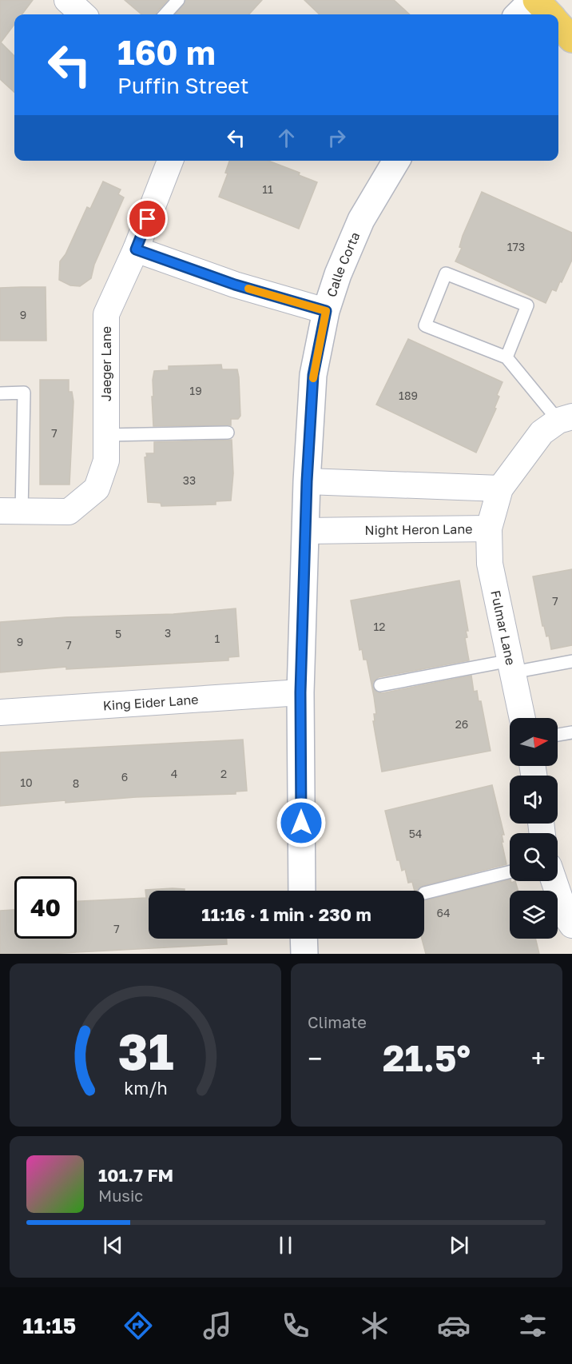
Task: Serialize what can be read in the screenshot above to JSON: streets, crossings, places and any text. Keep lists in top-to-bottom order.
{
  "streets": {
    "street": [
      "Calle Corta",
      "Jaeger Lane",
      "Night Heron Lane",
      "Fulmar Lane",
      "King Eider Lane"
    ]
  },
  "crossings": [
    ["Calle Corta", "Night Heron Lane"],
    ["Calle Corta", "King Eider Lane"],
    ["Night Heron Lane", "Fulmar Lane"]
  ],
  "house_numbers": [
    "11",
    "173",
    "9",
    "19",
    "189",
    "7",
    "33",
    "7",
    "12",
    "3",
    "5",
    "1",
    "9",
    "7",
    "26",
    "4",
    "2",
    "6",
    "10",
    "8",
    "54",
    "64",
    "7"
  ],
  "north": "right",
  "page": {
    "turn": ["160 m", "Puffin Street"],
    "limit": "40",
    "trip": "11:16 · 1 min · 230 m",
    "tile": "Climate",
    "heat": ["−", "21.5°", "+"],
    "song": ["101.7 FM", "Music"],
    "tabs": "11:15",
    "gauge": ["31", "km/h"]
  }
}
